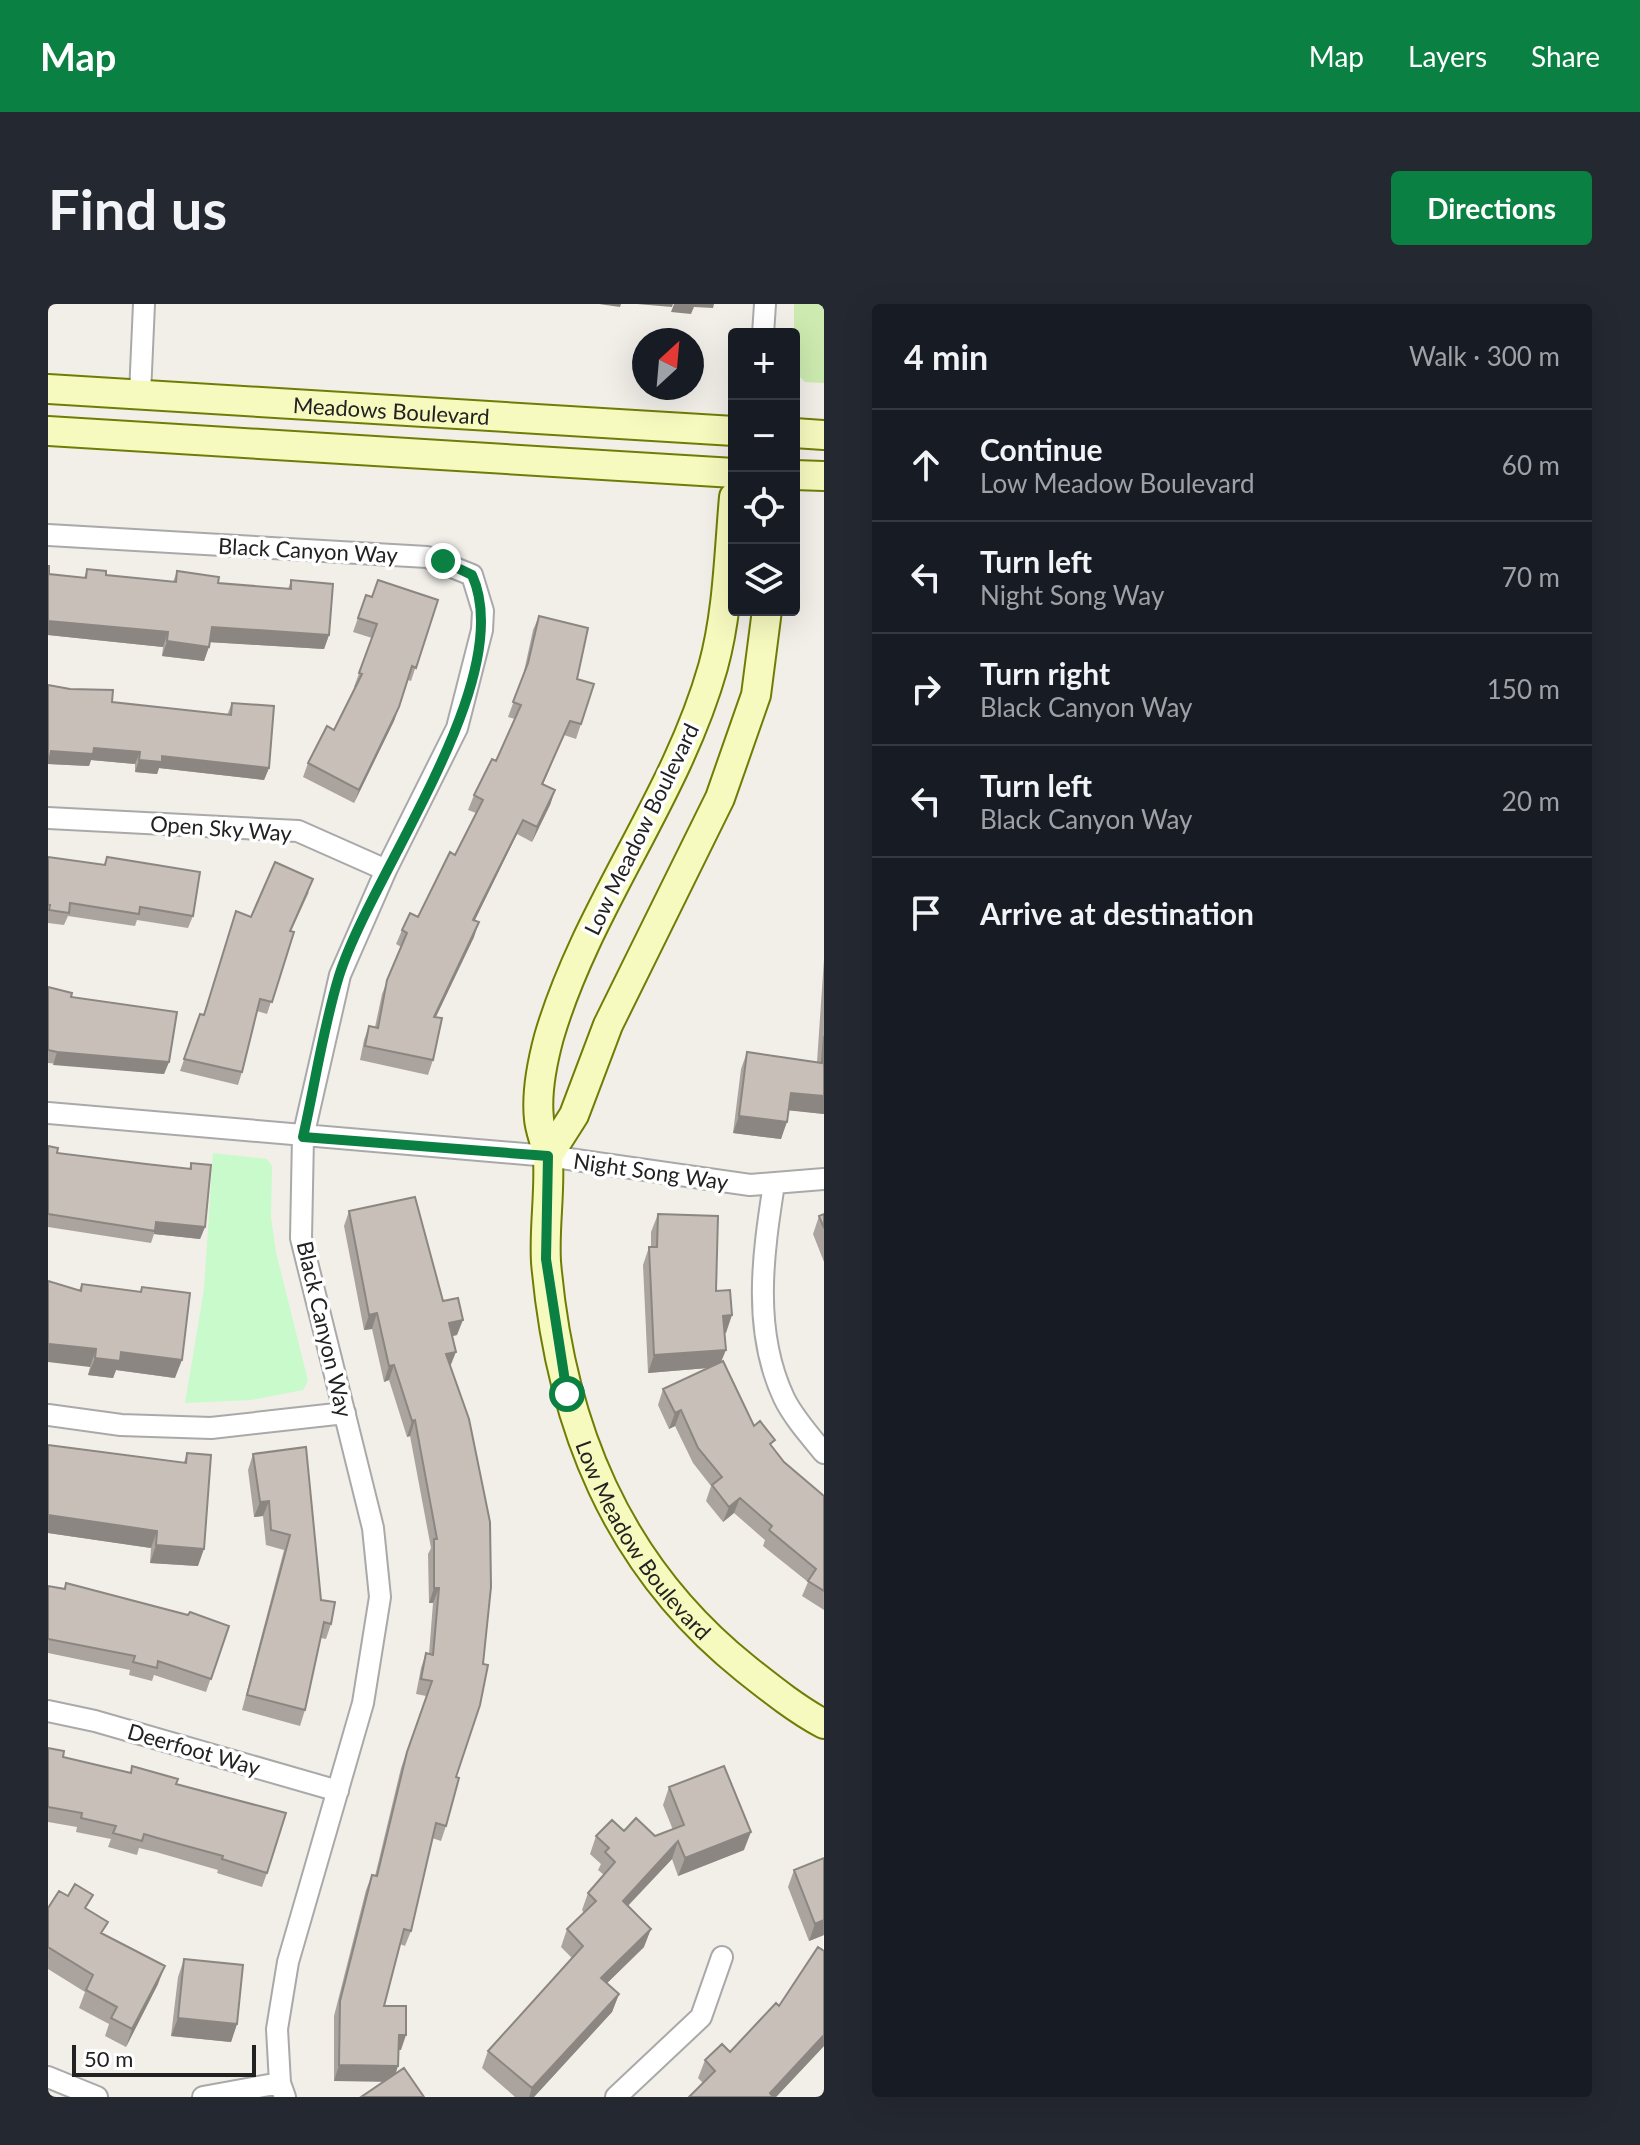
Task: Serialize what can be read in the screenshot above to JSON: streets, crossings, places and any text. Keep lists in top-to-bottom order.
{
  "streets": {
    "street": [
      "Meadows Boulevard",
      "Black Canyon Way",
      "Open Sky Way",
      "Low Meadow Boulevard",
      "Night Song Way",
      "Deerfoot Way"
    ]
  },
  "crossings": [
    ["Black Canyon Way", "Open Sky Way"],
    ["Black Canyon Way", "Night Song Way"],
    ["Black Canyon Way", "Deerfoot Way"],
    ["Low Meadow Boulevard", "Night Song Way"]
  ],
  "scale_bar": "50 m",
  "north": "top right",
  "page": {
    "header": "Map",
    "nav": ["Map", "Layers", "Share"],
    "buttons": "Directions",
    "title": "Find us",
    "heading": ["4 min", "Walk · 300 m"],
    "map_buttons": ["+", "−"],
    "list": [
      ["Continue", "Low Meadow Boulevard", "60 m"],
      ["Turn left", "Night Song Way", "70 m"],
      ["Turn right", "Black Canyon Way", "150 m"],
      ["Turn left", "Black Canyon Way", "20 m"],
      "Arrive at destination"
    ],
    "scale": "50 m"
  }
}
